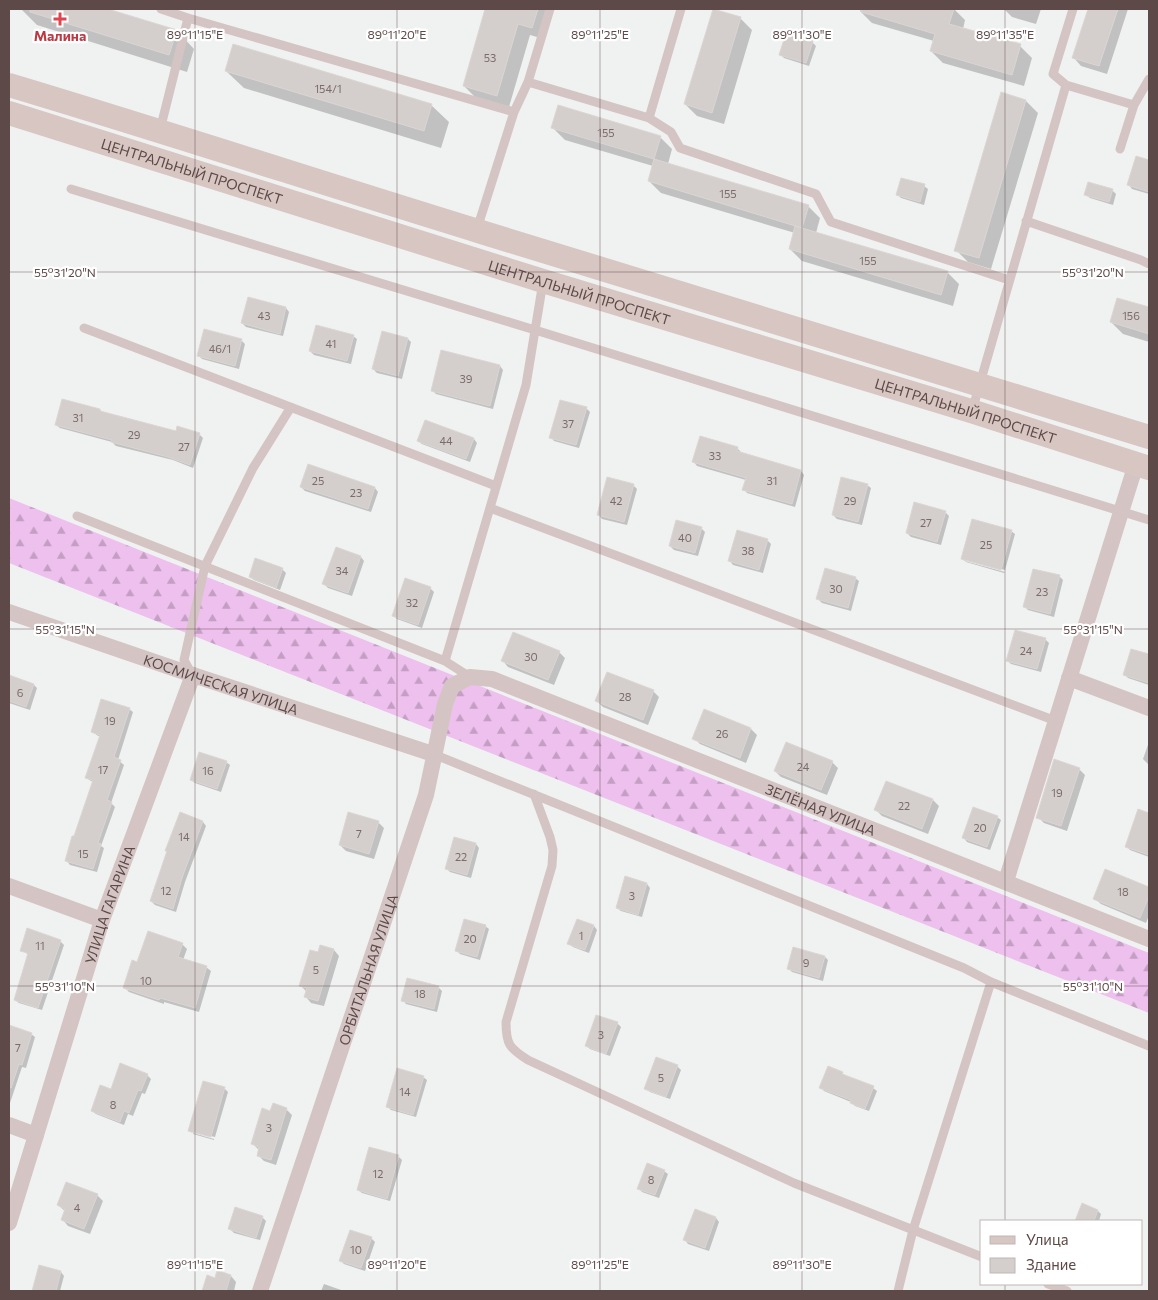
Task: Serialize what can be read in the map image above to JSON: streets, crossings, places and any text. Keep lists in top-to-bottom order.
{
  "streets": {
    "street": [
      "ЦЕНТРАЛЬНЫЙ ПРОСПЕКТ",
      "КОСМИЧЕСКАЯ УЛИЦА",
      "ЗЕЛЁНАЯ УЛИЦА",
      "УЛИЦА ГАГАРИНА",
      "ОРБИТАЛЬНАЯ УЛИЦА"
    ]
  },
  "crossings": [
    ["КОСМИЧЕСКАЯ УЛИЦА", "УЛИЦА ГАГАРИНА"],
    ["КОСМИЧЕСКАЯ УЛИЦА", "ОРБИТАЛЬНАЯ УЛИЦА"],
    ["ЗЕЛЁНАЯ УЛИЦА", "ОРБИТАЛЬНАЯ УЛИЦА"]
  ],
  "places": {
    "health": ["Малина"]
  },
  "house_numbers": [
    "53",
    "154/1",
    "155",
    "155",
    "155",
    "43",
    "156",
    "41",
    "46/1",
    "39",
    "31",
    "37",
    "29",
    "44",
    "27",
    "33",
    "25",
    "31",
    "23",
    "42",
    "29",
    "27",
    "40",
    "25",
    "38",
    "34",
    "30",
    "23",
    "32",
    "24",
    "30",
    "6",
    "28",
    "19",
    "26",
    "24",
    "17",
    "16",
    "19",
    "22",
    "20",
    "7",
    "14",
    "15",
    "22",
    "12",
    "18",
    "3",
    "1",
    "20",
    "11",
    "9",
    "5",
    "10",
    "18",
    "3",
    "7",
    "5",
    "14",
    "8",
    "3",
    "12",
    "8",
    "4",
    "10"
  ],
  "legend": ["Улица", "Здание"],
  "coordinates": [
    "89°11'15\"E",
    "89°11'20\"E",
    "89°11'25\"E",
    "89°11'30\"E",
    "89°11'35\"E",
    "55°31'20\"N",
    "55°31'15\"N",
    "55°31'10\"N"
  ]
}
